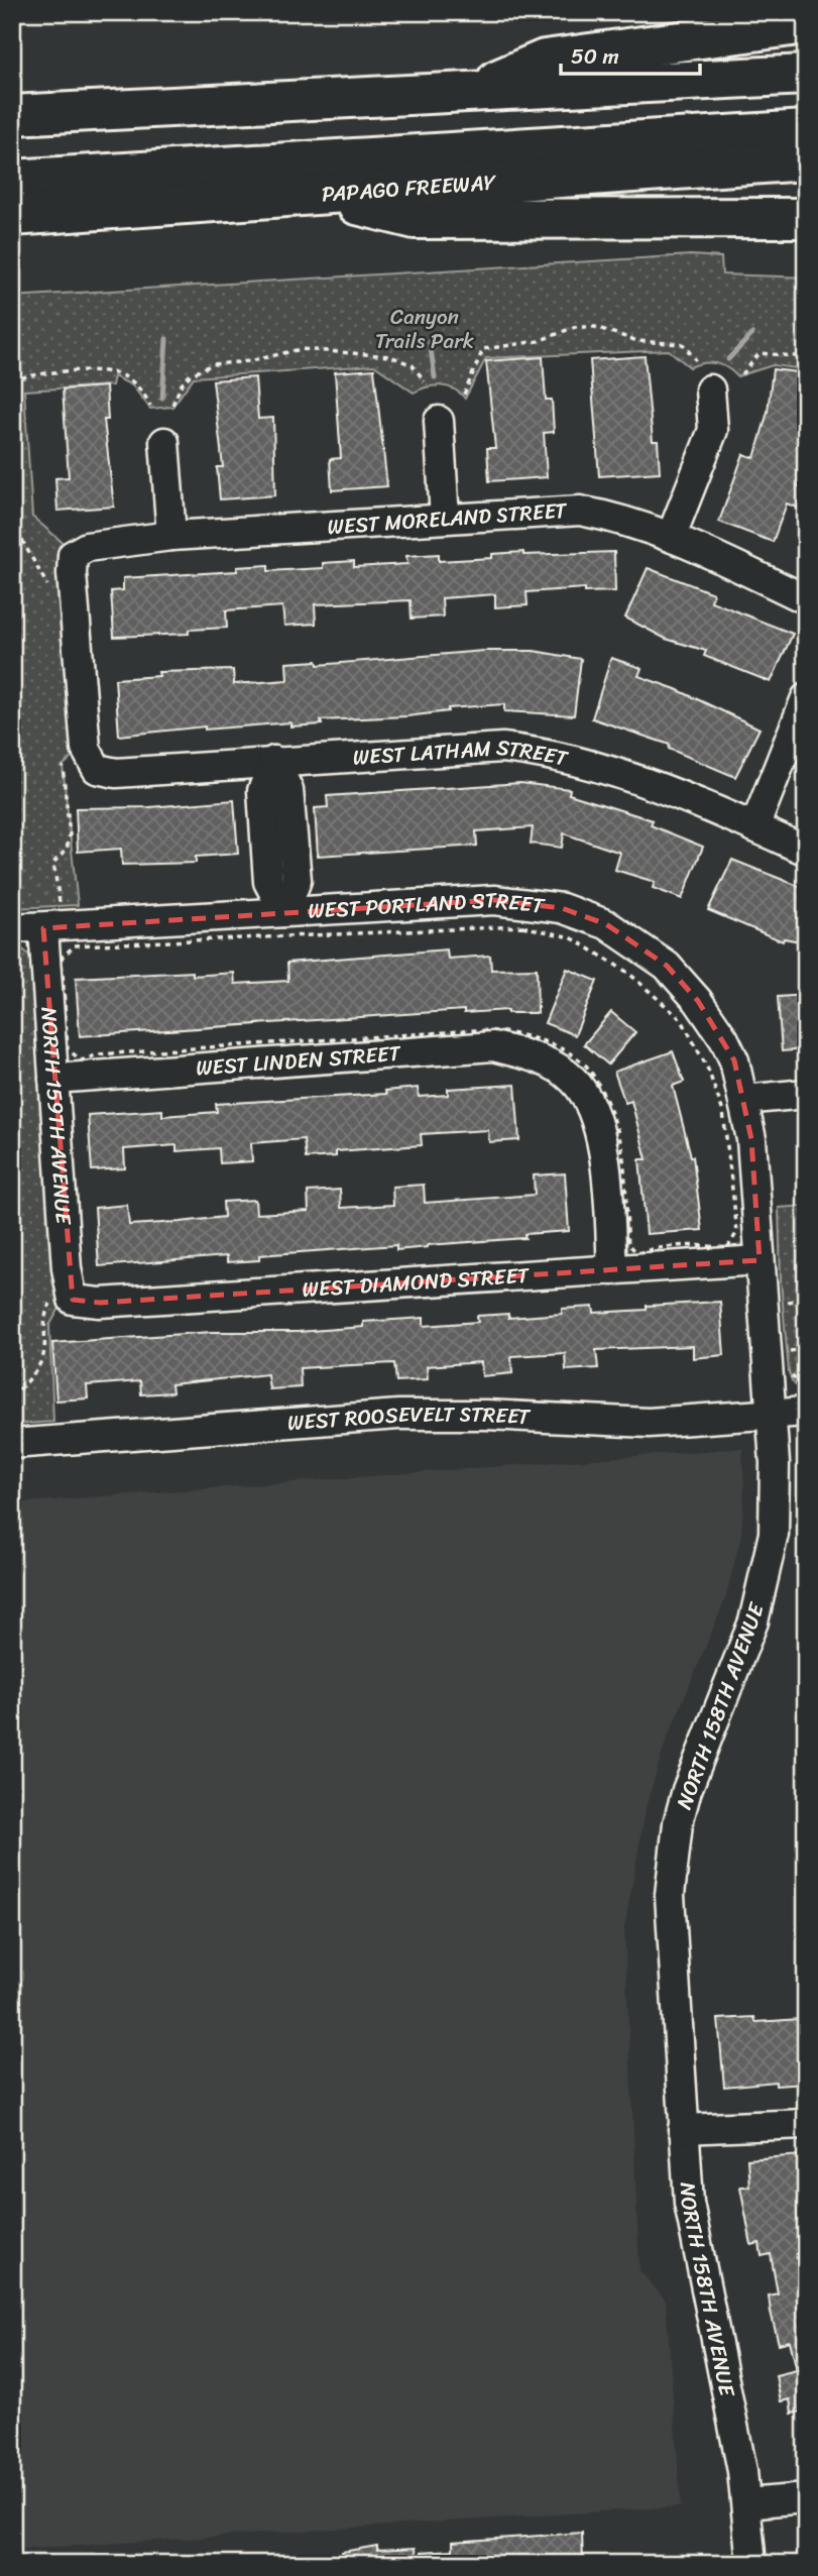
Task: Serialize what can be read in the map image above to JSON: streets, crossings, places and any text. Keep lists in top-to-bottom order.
{
  "streets": {
    "highway": ["PAPAGO FREEWAY"],
    "street": [
      "WEST MORELAND STREET",
      "WEST LATHAM STREET",
      "WEST PORTLAND STREET",
      "WEST LINDEN STREET",
      "NORTH 159TH AVENUE",
      "WEST DIAMOND STREET",
      "WEST ROOSEVELT STREET",
      "NORTH 158TH AVENUE"
    ]
  },
  "crossings": [
    ["WEST MORELAND STREET", "WEST LATHAM STREET"],
    ["WEST PORTLAND STREET", "NORTH 159TH AVENUE"],
    ["WEST PORTLAND STREET", "NORTH 158TH AVENUE"],
    ["WEST LINDEN STREET", "NORTH 159TH AVENUE"],
    ["WEST LINDEN STREET", "WEST DIAMOND STREET"],
    ["NORTH 159TH AVENUE", "WEST DIAMOND STREET"],
    ["WEST DIAMOND STREET", "NORTH 158TH AVENUE"],
    ["WEST ROOSEVELT STREET", "NORTH 158TH AVENUE"]
  ],
  "parks": ["Canyon Trails Park"],
  "scale_bar": "50 m"
}
